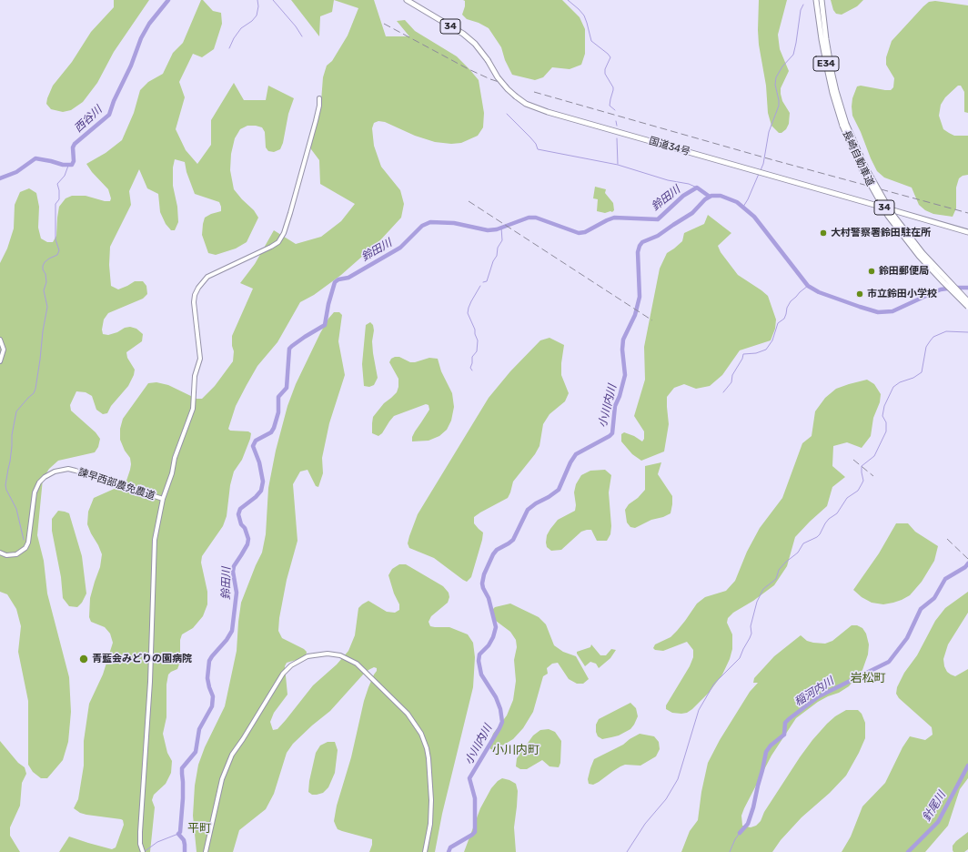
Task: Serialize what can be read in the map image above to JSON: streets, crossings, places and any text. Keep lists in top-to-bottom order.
{
  "streets": {
    "highway": [
      "34",
      "E34",
      "国道34号",
      "長崎自動車道"
    ],
    "street": ["諫早西部農免農道"]
  },
  "districts": ["岩松町", "小川内町", "平町"],
  "water": [
    "西谷川",
    "鈴田川",
    "小川内川",
    "稲河内川",
    "針尾川"
  ],
  "places": [
    "大村警察署鈴田駐在所",
    "鈴田郵便局",
    "市立鈴田小学校",
    "青藍会みどりの園病院"
  ]
}
